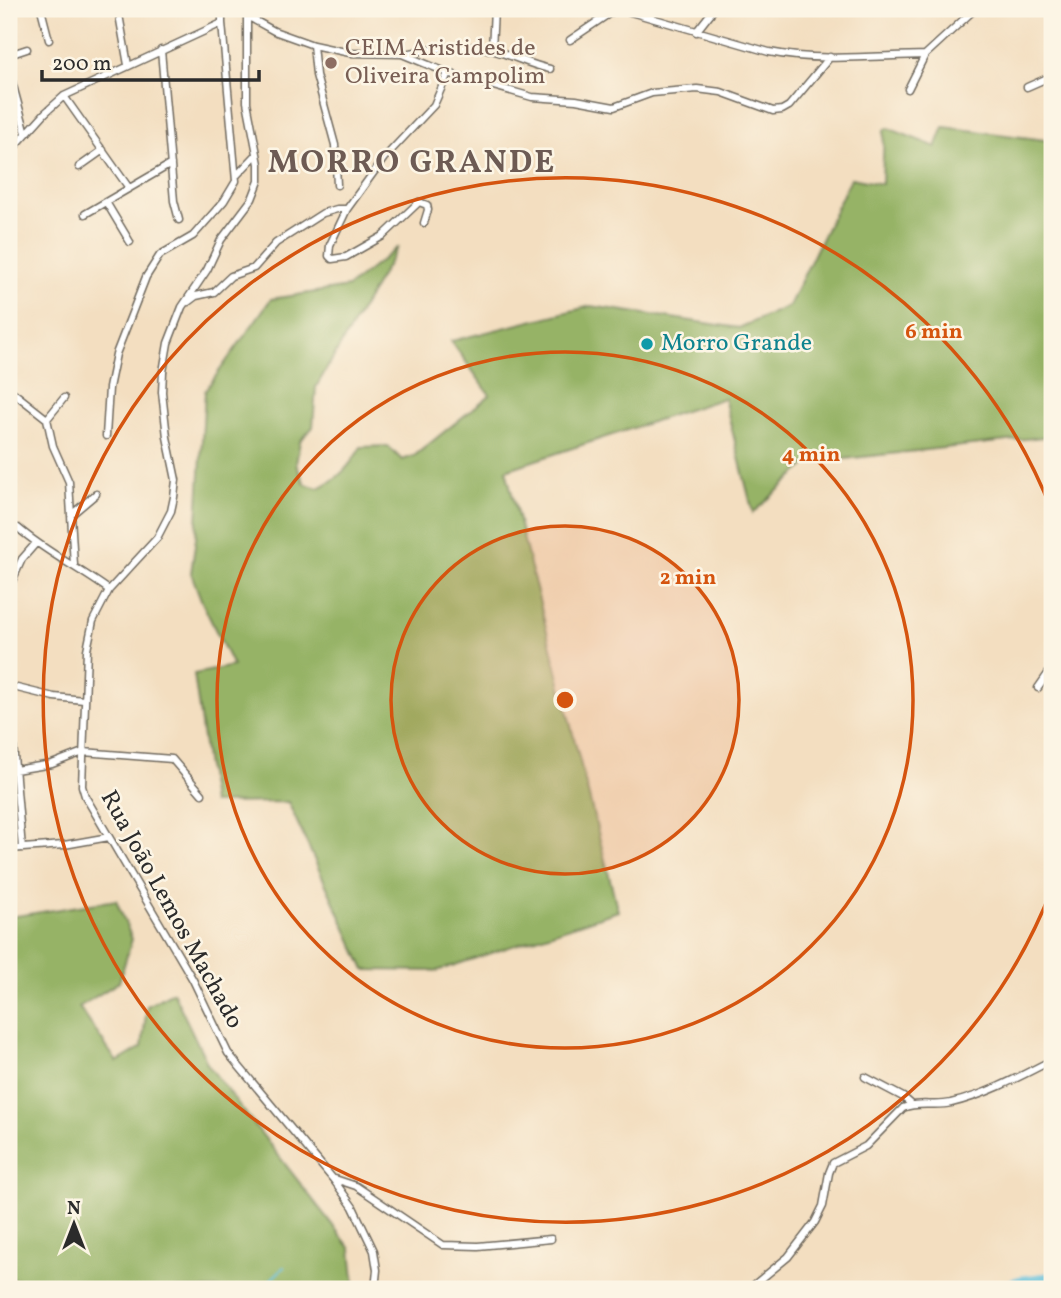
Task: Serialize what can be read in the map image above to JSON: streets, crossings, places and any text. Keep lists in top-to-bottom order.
{
  "streets": {
    "street": ["Rua João Lemos Machado"]
  },
  "districts": ["MORRO GRANDE"],
  "places": ["CEIM Aristides de Oliveira Campolim", "Morro Grande"],
  "scale_bar": "200 m",
  "north": "top",
  "rings": ["6 min", "4 min", "2 min"]
}
